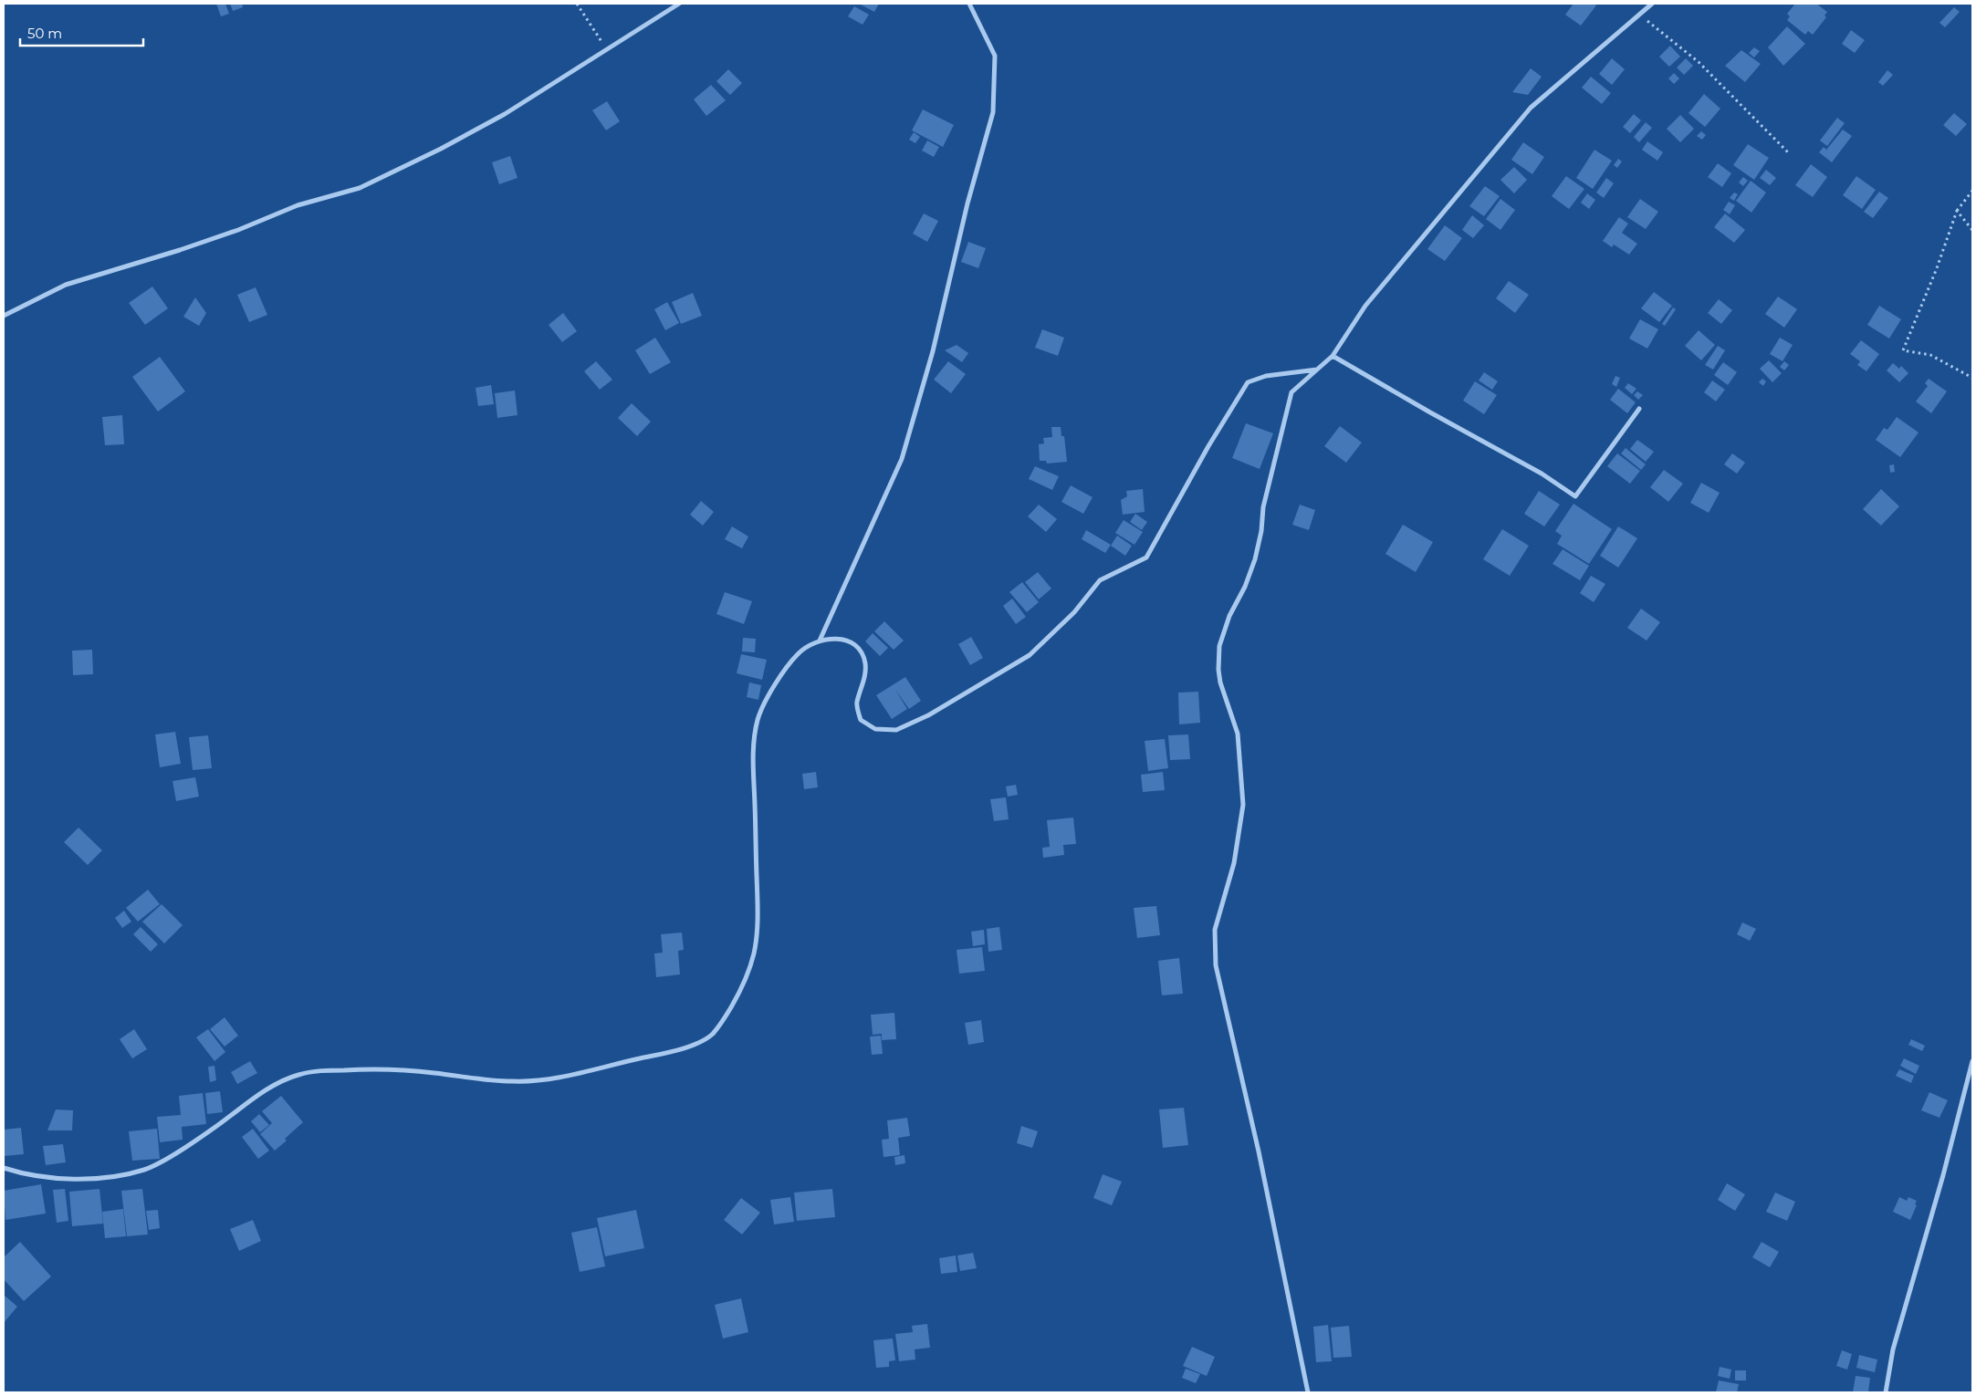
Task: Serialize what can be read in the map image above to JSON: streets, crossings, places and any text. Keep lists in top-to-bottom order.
{
  "scale_bar": "50 m"
}
